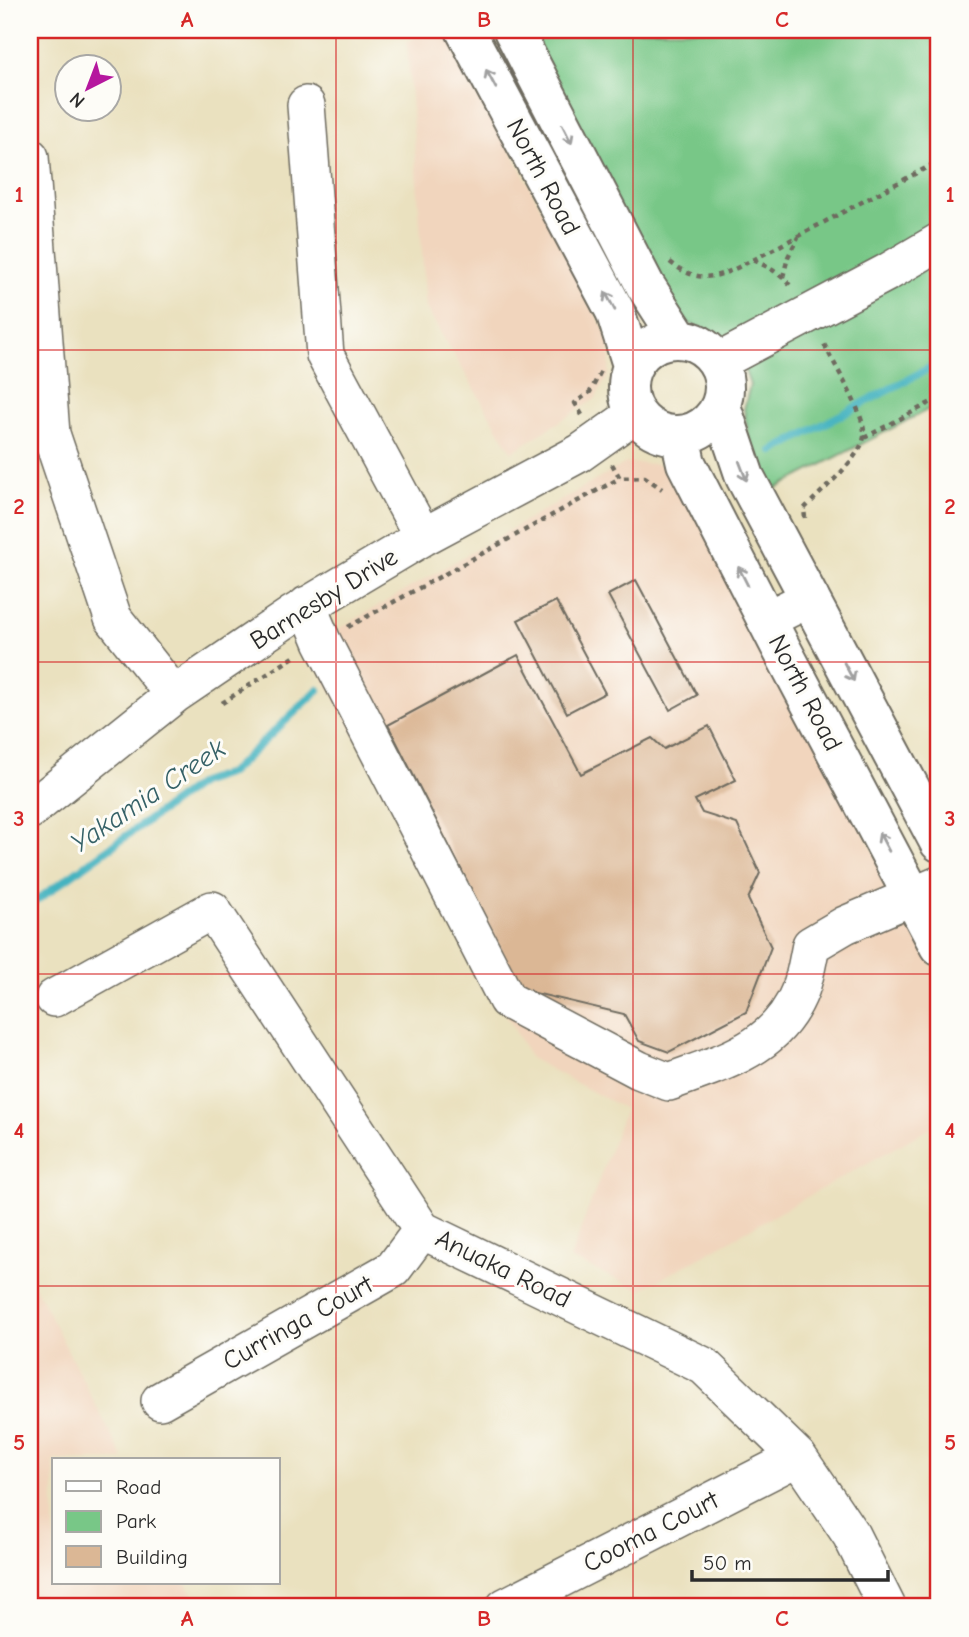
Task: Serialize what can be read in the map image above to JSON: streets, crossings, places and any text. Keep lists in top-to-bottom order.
{
  "streets": {
    "main road": ["North Road"],
    "street": [
      "Barnesby Drive",
      "Anuaka Road",
      "Curringa Court",
      "Cooma Court"
    ]
  },
  "crossings": [
    ["North Road", "Barnesby Drive"],
    ["Anuaka Road", "Curringa Court"],
    ["Anuaka Road", "Cooma Court"]
  ],
  "water": ["Yakamia Creek"],
  "legend": ["Road", "Park", "Building"],
  "scale_bar": "50 m",
  "north": "bottom left",
  "grid": {
    "columns": ["A", "B", "C"],
    "rows": [
      "1",
      "2",
      "3",
      "4",
      "5"
    ]
  }
}
